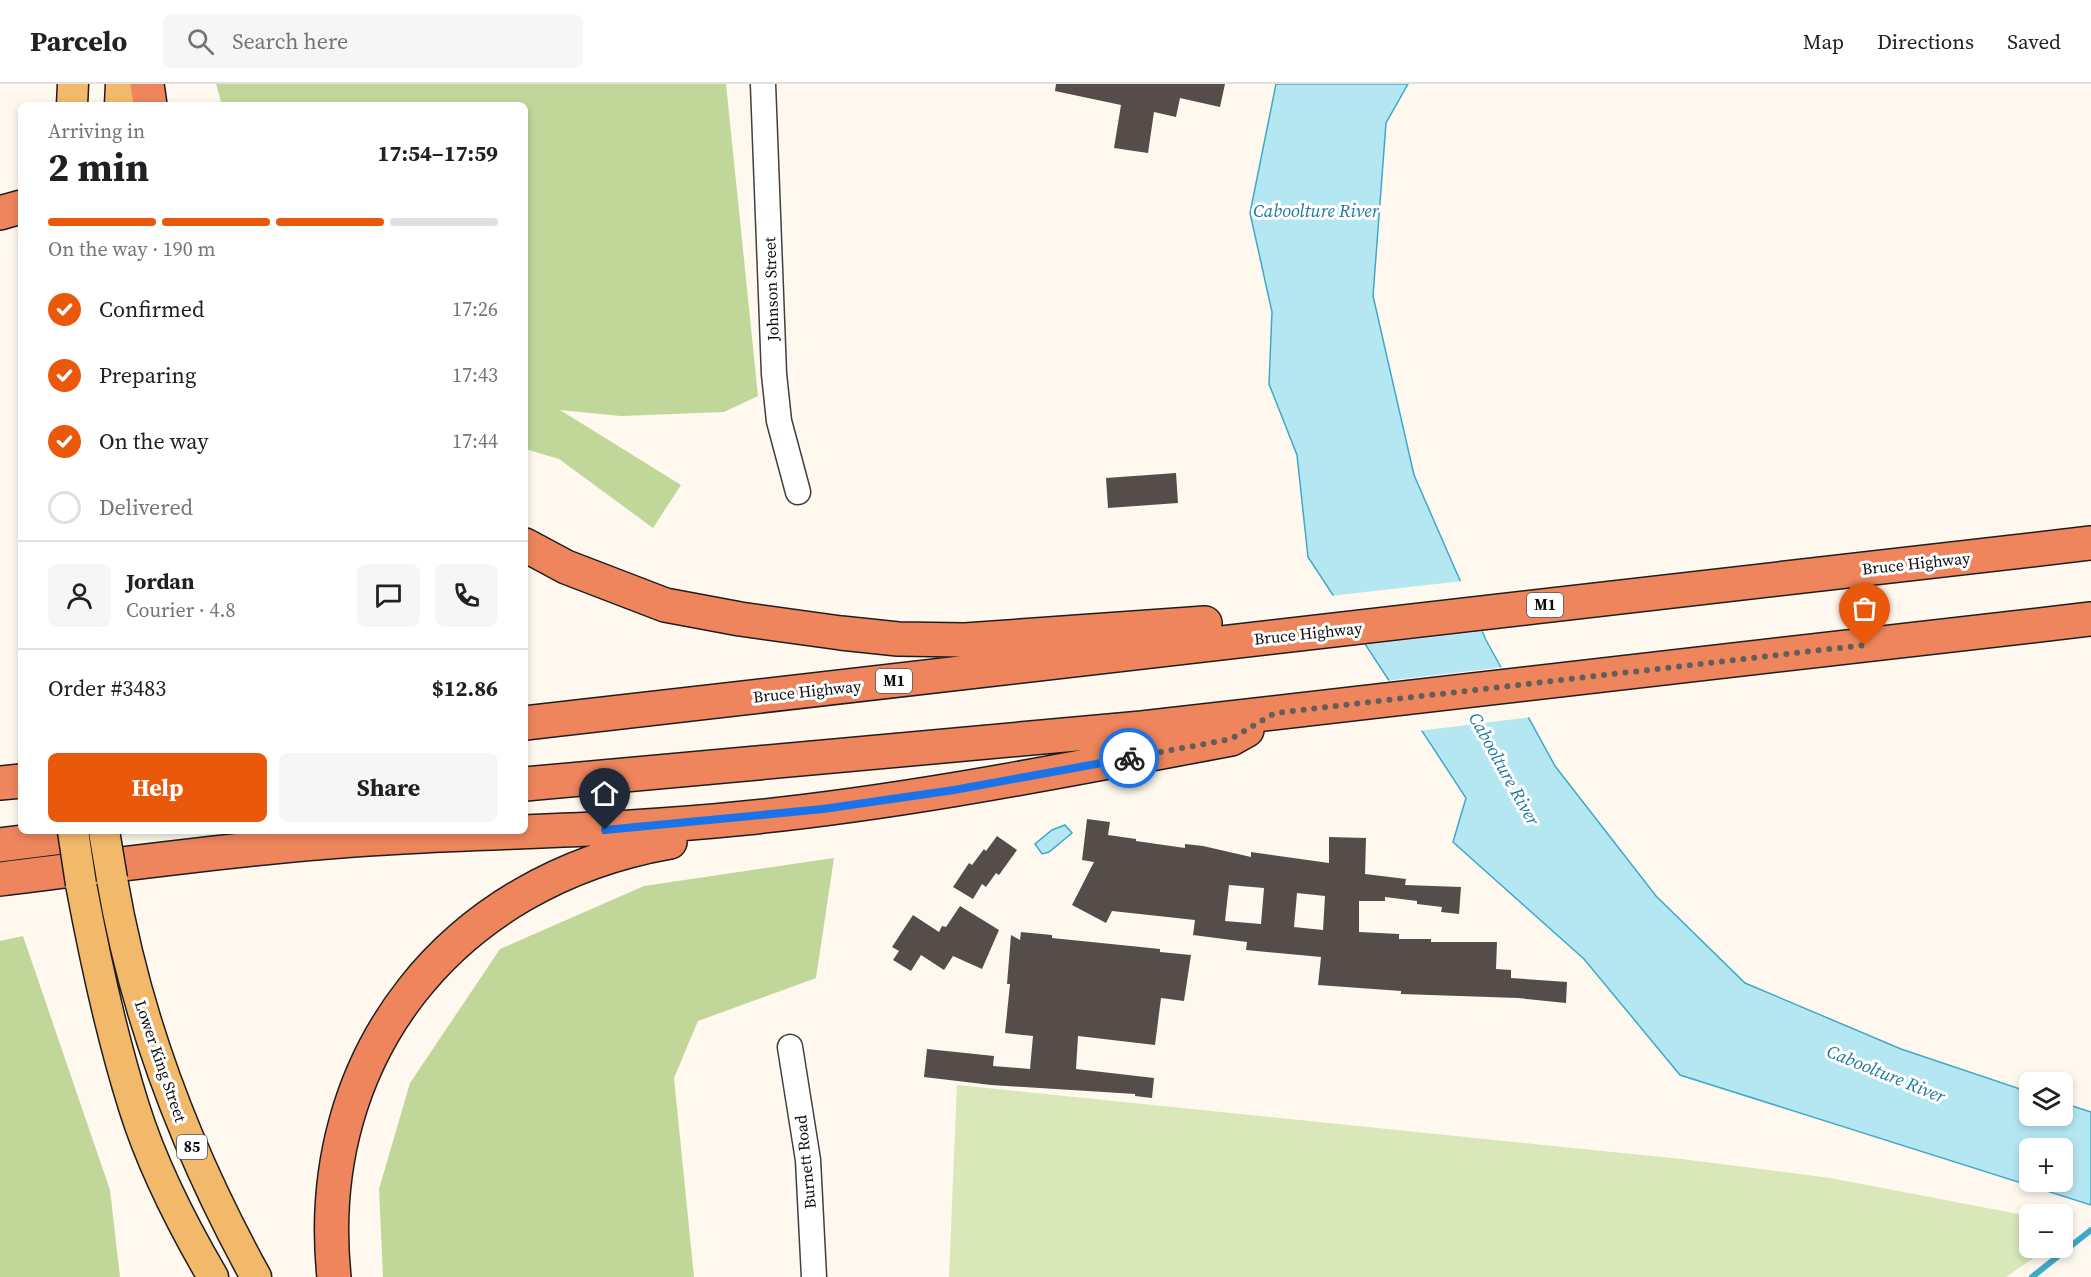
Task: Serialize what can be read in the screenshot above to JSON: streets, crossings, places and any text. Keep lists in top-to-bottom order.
{
  "streets": {
    "highway": ["Bruce Highway", "M1"],
    "main road": ["Lower King Street", "85"],
    "street": ["Johnson Street", "Burnett Road"]
  },
  "water": ["Caboolture River"],
  "page": {
    "header": "Parcelo",
    "search": "Search here",
    "nav": ["Map", "Directions", "Saved"],
    "heading": ["2 min", "Arriving in", "17:54–17:59"],
    "panel": [
      "Jordan",
      "Courier · 4.8",
      "Order #3483",
      "$12.86"
    ],
    "bar": "On the way · 190 m",
    "list": [
      ["Confirmed", "17:26"],
      ["Preparing", "17:43"],
      ["On the way", "17:44"],
      "Delivered"
    ],
    "buttons": ["Help", "Share"],
    "map_buttons": ["+", "−"]
  }
}
